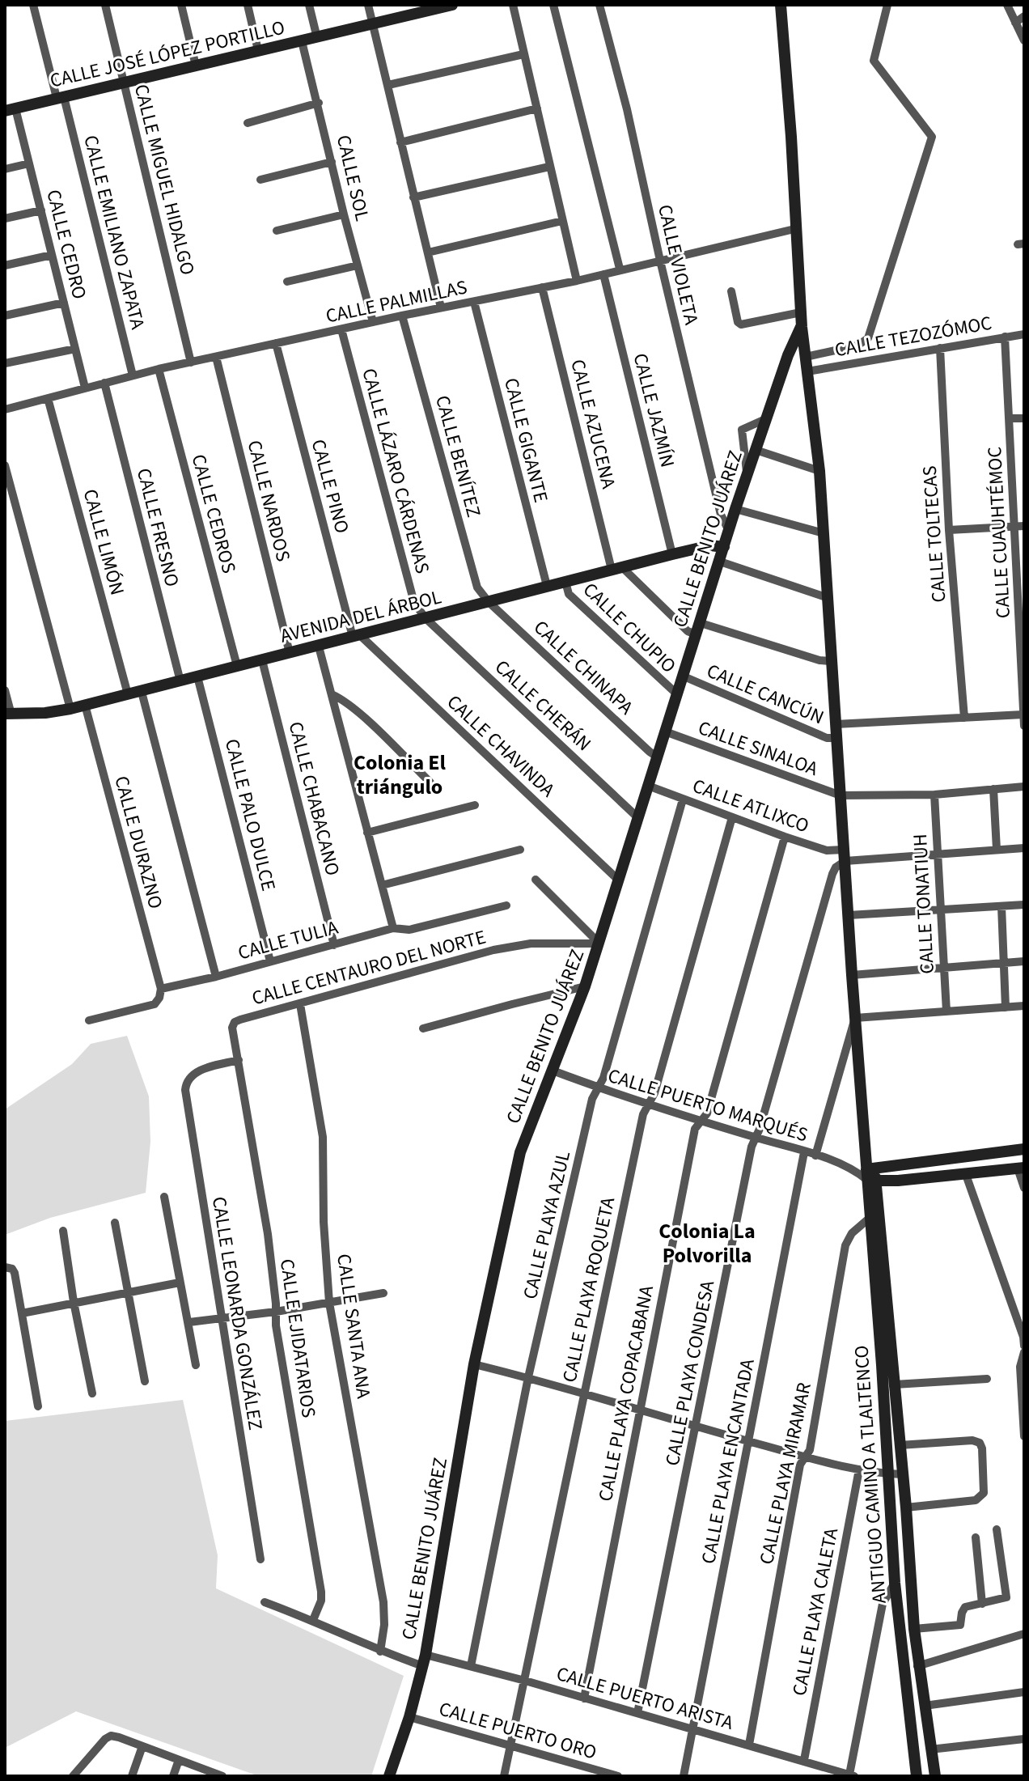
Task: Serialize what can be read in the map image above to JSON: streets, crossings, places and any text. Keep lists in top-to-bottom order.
{
  "streets": {
    "street": [
      "CALLE JOSÉ LÓPEZ PORTILLO",
      "CALLE SOL",
      "CALLE MIGUEL HIDALGO",
      "CALLE EMILIANO ZAPATA",
      "CALLE CEDRO",
      "CALLE VIOLETA",
      "CALLE PALMILLAS",
      "CALLE TEZOZÓMOC",
      "CALLE JAZMÍN",
      "CALLE AZUCENA",
      "CALLE GIGANTE",
      "CALLE BENÍTEZ",
      "CALLE LÁZARO CÁRDENAS",
      "CALLE PINO",
      "CALLE NARDOS",
      "CALLE CEDROS",
      "CALLE FRESNO",
      "CALLE CUAUHTÉMOC",
      "CALLE TOLTECAS",
      "CALLE BENITO JUÁREZ",
      "CALLE LIMÓN",
      "AVENIDA DEL ÁRBOL",
      "CALLE CHUPIO",
      "CALLE CHINAPA",
      "CALLE CANCÚN",
      "CALLE CHERÁN",
      "CALLE CHAVINDA",
      "CALLE SINALOA",
      "CALLE CHABACANO",
      "CALLE ATLIXCO",
      "CALLE PALO DULCE",
      "CALLE DURAZNO",
      "CALLE TONATIUH",
      "CALLE TULIA",
      "CALLE CENTAURO DEL NORTE",
      "CALLE PUERTO MARQUÉS",
      "CALLE PLAYA AZUL",
      "CALLE PLAYA ROQUETA",
      "CALLE LEONARDA GONZÁLEZ",
      "CALLE SANTA ANA",
      "CALLE EJIDATARIOS",
      "CALLE PLAYA CONDESA",
      "CALLE PLAYA COPACABANA",
      "CALLE PLAYA ENCANTADA",
      "CALLE PLAYA MIRAMAR",
      "ANTIGUO CAMINO A TLALTENCO",
      "CALLE PLAYA CALETA",
      "CALLE PUERTO ARISTA",
      "CALLE PUERTO ORO"
    ]
  },
  "crossings": [
    ["CALLE JOSÉ LÓPEZ PORTILLO", "CALLE SOL"],
    ["CALLE JOSÉ LÓPEZ PORTILLO", "CALLE MIGUEL HIDALGO"],
    ["CALLE JOSÉ LÓPEZ PORTILLO", "CALLE EMILIANO ZAPATA"],
    ["CALLE JOSÉ LÓPEZ PORTILLO", "CALLE CEDRO"],
    ["CALLE SOL", "CALLE PALMILLAS"],
    ["CALLE MIGUEL HIDALGO", "CALLE PALMILLAS"],
    ["CALLE EMILIANO ZAPATA", "CALLE PALMILLAS"],
    ["CALLE CEDRO", "CALLE PALMILLAS"],
    ["CALLE VIOLETA", "CALLE PALMILLAS"],
    ["CALLE VIOLETA", "CALLE BENITO JUÁREZ"],
    ["CALLE PALMILLAS", "CALLE JAZMÍN"],
    ["CALLE PALMILLAS", "CALLE AZUCENA"],
    ["CALLE PALMILLAS", "CALLE GIGANTE"],
    ["CALLE PALMILLAS", "CALLE BENÍTEZ"],
    ["CALLE PALMILLAS", "CALLE LÁZARO CÁRDENAS"],
    ["CALLE PALMILLAS", "CALLE PINO"],
    ["CALLE PALMILLAS", "CALLE NARDOS"],
    ["CALLE PALMILLAS", "CALLE CEDROS"],
    ["CALLE PALMILLAS", "CALLE FRESNO"],
    ["CALLE PALMILLAS", "CALLE BENITO JUÁREZ"],
    ["CALLE PALMILLAS", "CALLE LIMÓN"],
    ["CALLE TEZOZÓMOC", "CALLE CUAUHTÉMOC"],
    ["CALLE TEZOZÓMOC", "CALLE TOLTECAS"],
    ["CALLE TEZOZÓMOC", "CALLE BENITO JUÁREZ"],
    ["CALLE JAZMÍN", "AVENIDA DEL ÁRBOL"],
    ["CALLE AZUCENA", "AVENIDA DEL ÁRBOL"],
    ["CALLE AZUCENA", "CALLE CHUPIO"],
    ["CALLE GIGANTE", "AVENIDA DEL ÁRBOL"],
    ["CALLE BENÍTEZ", "AVENIDA DEL ÁRBOL"],
    ["CALLE BENÍTEZ", "CALLE CHINAPA"],
    ["CALLE LÁZARO CÁRDENAS", "AVENIDA DEL ÁRBOL"],
    ["CALLE LÁZARO CÁRDENAS", "CALLE CHERÁN"],
    ["CALLE PINO", "AVENIDA DEL ÁRBOL"],
    ["CALLE PINO", "CALLE CHAVINDA"],
    ["CALLE NARDOS", "AVENIDA DEL ÁRBOL"],
    ["CALLE CEDROS", "AVENIDA DEL ÁRBOL"],
    ["CALLE FRESNO", "AVENIDA DEL ÁRBOL"],
    ["CALLE BENITO JUÁREZ", "AVENIDA DEL ÁRBOL"],
    ["CALLE BENITO JUÁREZ", "CALLE CHUPIO"],
    ["CALLE BENITO JUÁREZ", "CALLE CHINAPA"],
    ["CALLE BENITO JUÁREZ", "CALLE CANCÚN"],
    ["CALLE BENITO JUÁREZ", "CALLE CHERÁN"],
    ["CALLE BENITO JUÁREZ", "CALLE CHAVINDA"],
    ["CALLE BENITO JUÁREZ", "CALLE SINALOA"],
    ["CALLE BENITO JUÁREZ", "CALLE ATLIXCO"],
    ["CALLE BENITO JUÁREZ", "CALLE CENTAURO DEL NORTE"],
    ["CALLE BENITO JUÁREZ", "CALLE PUERTO MARQUÉS"],
    ["CALLE BENITO JUÁREZ", "CALLE PLAYA CONDESA"],
    ["CALLE BENITO JUÁREZ", "ANTIGUO CAMINO A TLALTENCO"],
    ["CALLE BENITO JUÁREZ", "CALLE PUERTO ARISTA"],
    ["CALLE BENITO JUÁREZ", "CALLE PUERTO ORO"],
    ["CALLE LIMÓN", "AVENIDA DEL ÁRBOL"],
    ["AVENIDA DEL ÁRBOL", "CALLE CHUPIO"],
    ["AVENIDA DEL ÁRBOL", "CALLE CHINAPA"],
    ["AVENIDA DEL ÁRBOL", "CALLE CHERÁN"],
    ["AVENIDA DEL ÁRBOL", "CALLE CHAVINDA"],
    ["AVENIDA DEL ÁRBOL", "CALLE CHABACANO"],
    ["AVENIDA DEL ÁRBOL", "CALLE PALO DULCE"],
    ["AVENIDA DEL ÁRBOL", "CALLE DURAZNO"],
    ["CALLE CHABACANO", "CALLE TULIA"],
    ["CALLE ATLIXCO", "CALLE TONATIUH"],
    ["CALLE ATLIXCO", "CALLE PLAYA AZUL"],
    ["CALLE ATLIXCO", "CALLE PLAYA ROQUETA"],
    ["CALLE ATLIXCO", "CALLE PLAYA CONDESA"],
    ["CALLE ATLIXCO", "CALLE PLAYA COPACABANA"],
    ["CALLE PALO DULCE", "CALLE TULIA"],
    ["CALLE DURAZNO", "CALLE TULIA"],
    ["CALLE CENTAURO DEL NORTE", "CALLE LEONARDA GONZÁLEZ"],
    ["CALLE CENTAURO DEL NORTE", "CALLE SANTA ANA"],
    ["CALLE CENTAURO DEL NORTE", "CALLE EJIDATARIOS"],
    ["CALLE PUERTO MARQUÉS", "CALLE PLAYA AZUL"],
    ["CALLE PUERTO MARQUÉS", "CALLE PLAYA ROQUETA"],
    ["CALLE PUERTO MARQUÉS", "CALLE PLAYA CONDESA"],
    ["CALLE PUERTO MARQUÉS", "CALLE PLAYA COPACABANA"],
    ["CALLE PUERTO MARQUÉS", "CALLE PLAYA ENCANTADA"],
    ["CALLE PUERTO MARQUÉS", "ANTIGUO CAMINO A TLALTENCO"],
    ["CALLE PLAYA AZUL", "CALLE PUERTO ARISTA"],
    ["CALLE PLAYA ROQUETA", "CALLE PUERTO ARISTA"],
    ["CALLE PLAYA ROQUETA", "CALLE PUERTO ORO"],
    ["CALLE LEONARDA GONZÁLEZ", "CALLE EJIDATARIOS"],
    ["CALLE PLAYA CONDESA", "CALLE PUERTO ARISTA"],
    ["CALLE PLAYA COPACABANA", "CALLE PUERTO ARISTA"],
    ["CALLE PLAYA ENCANTADA", "CALLE PUERTO ARISTA"],
    ["CALLE PLAYA MIRAMAR", "ANTIGUO CAMINO A TLALTENCO"],
    ["CALLE PLAYA MIRAMAR", "CALLE PUERTO ARISTA"],
    ["CALLE PLAYA CALETA", "CALLE PUERTO ARISTA"]
  ],
  "districts": ["Colonia El triángulo", "Colonia La Polvorilla"]
}
